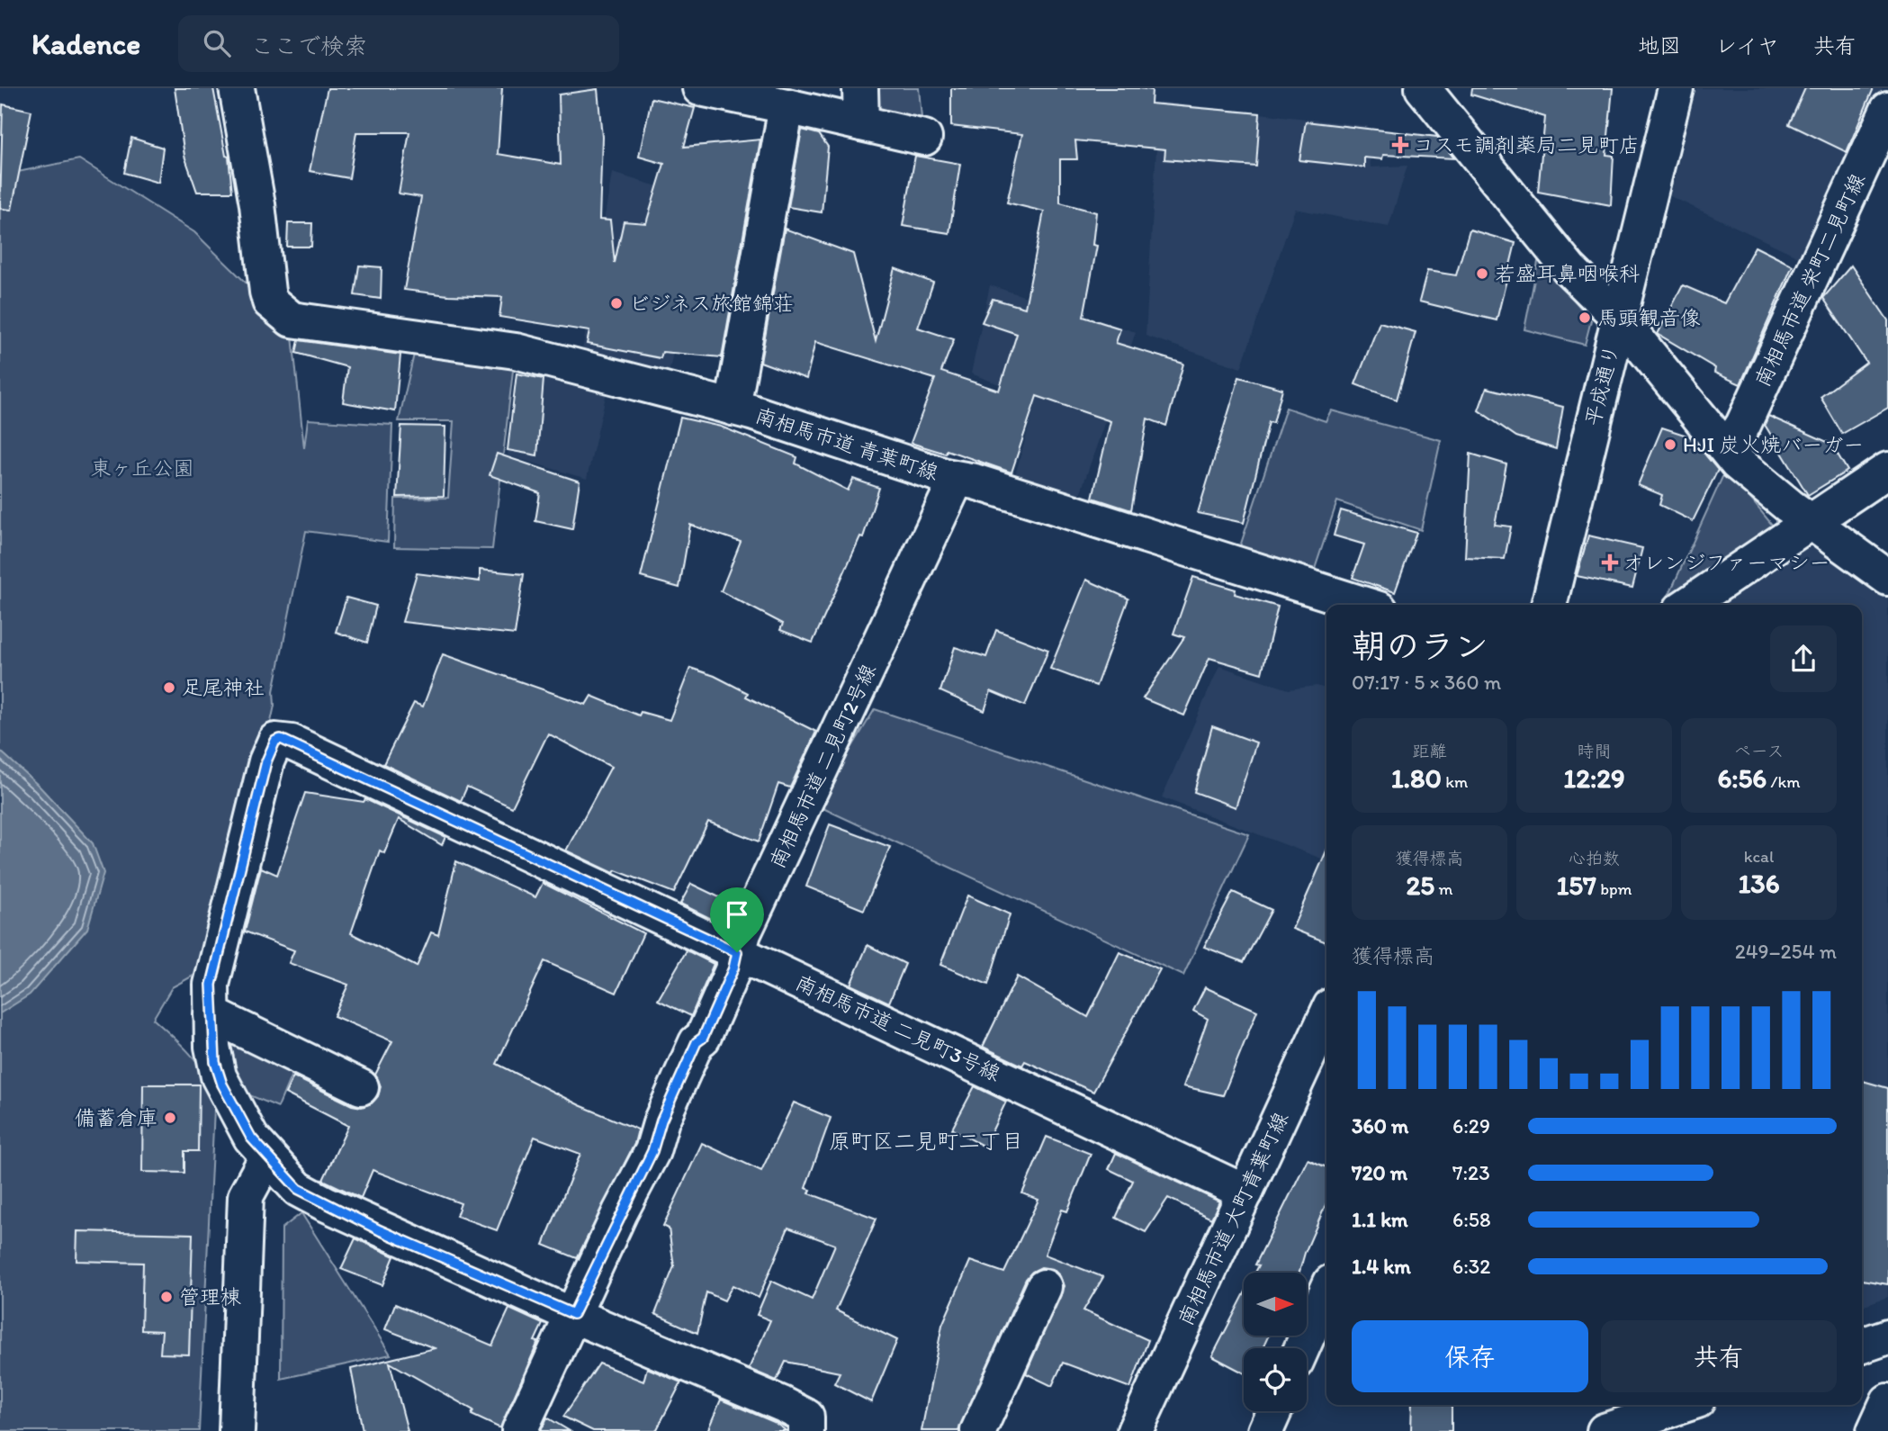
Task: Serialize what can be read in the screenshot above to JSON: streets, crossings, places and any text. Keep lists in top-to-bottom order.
{
  "streets": {
    "street": [
      "南相馬市道 栄町二見町線",
      "平成通り",
      "南相馬市道 青葉町線",
      "南相馬市道 二見町2号線",
      "南相馬市道 二見町3号線",
      "南相馬市道 大町青葉町線"
    ]
  },
  "crossings": [
    ["南相馬市道 青葉町線", "南相馬市道 二見町2号線"],
    ["南相馬市道 二見町2号線", "南相馬市道 二見町3号線"],
    ["南相馬市道 二見町3号線", "南相馬市道 大町青葉町線"]
  ],
  "districts": ["原町区二見町二丁目"],
  "parks": ["東ヶ丘公園"],
  "places": {
    "health": ["コスモ調剤薬局二見町店", "オレンジファーマシー"],
    "other": [
      "若盛耳鼻咽喉科",
      "ビジネス旅館錦荘",
      "馬頭観音像",
      "HJI 炭火焼バーガー",
      "足尾神社",
      "備蓄倉庫",
      "管理棟"
    ]
  },
  "north": "right",
  "page": {
    "header": "Kadence",
    "search": "ここで検索",
    "nav": ["地図", "レイヤ", "共有"],
    "heading": ["朝のラン", "07:17 · 5 × 360 m"],
    "stats": [
      ["距離", "1.80 km"],
      ["時間", "12:29"],
      ["ペース", "6:56 /km"],
      ["獲得標高", "25 m"],
      ["心拍数", "157 bpm"],
      ["kcal", "136"]
    ],
    "chart": ["獲得標高", "249–254 m"],
    "list": [
      {
        "name": "360 m",
        "note": "6:29"
      },
      {
        "name": "720 m",
        "note": "7:23"
      },
      {
        "name": "1.1 km",
        "note": "6:58"
      },
      {
        "name": "1.4 km",
        "note": "6:32"
      }
    ],
    "buttons": ["保存", "共有"]
  }
}
